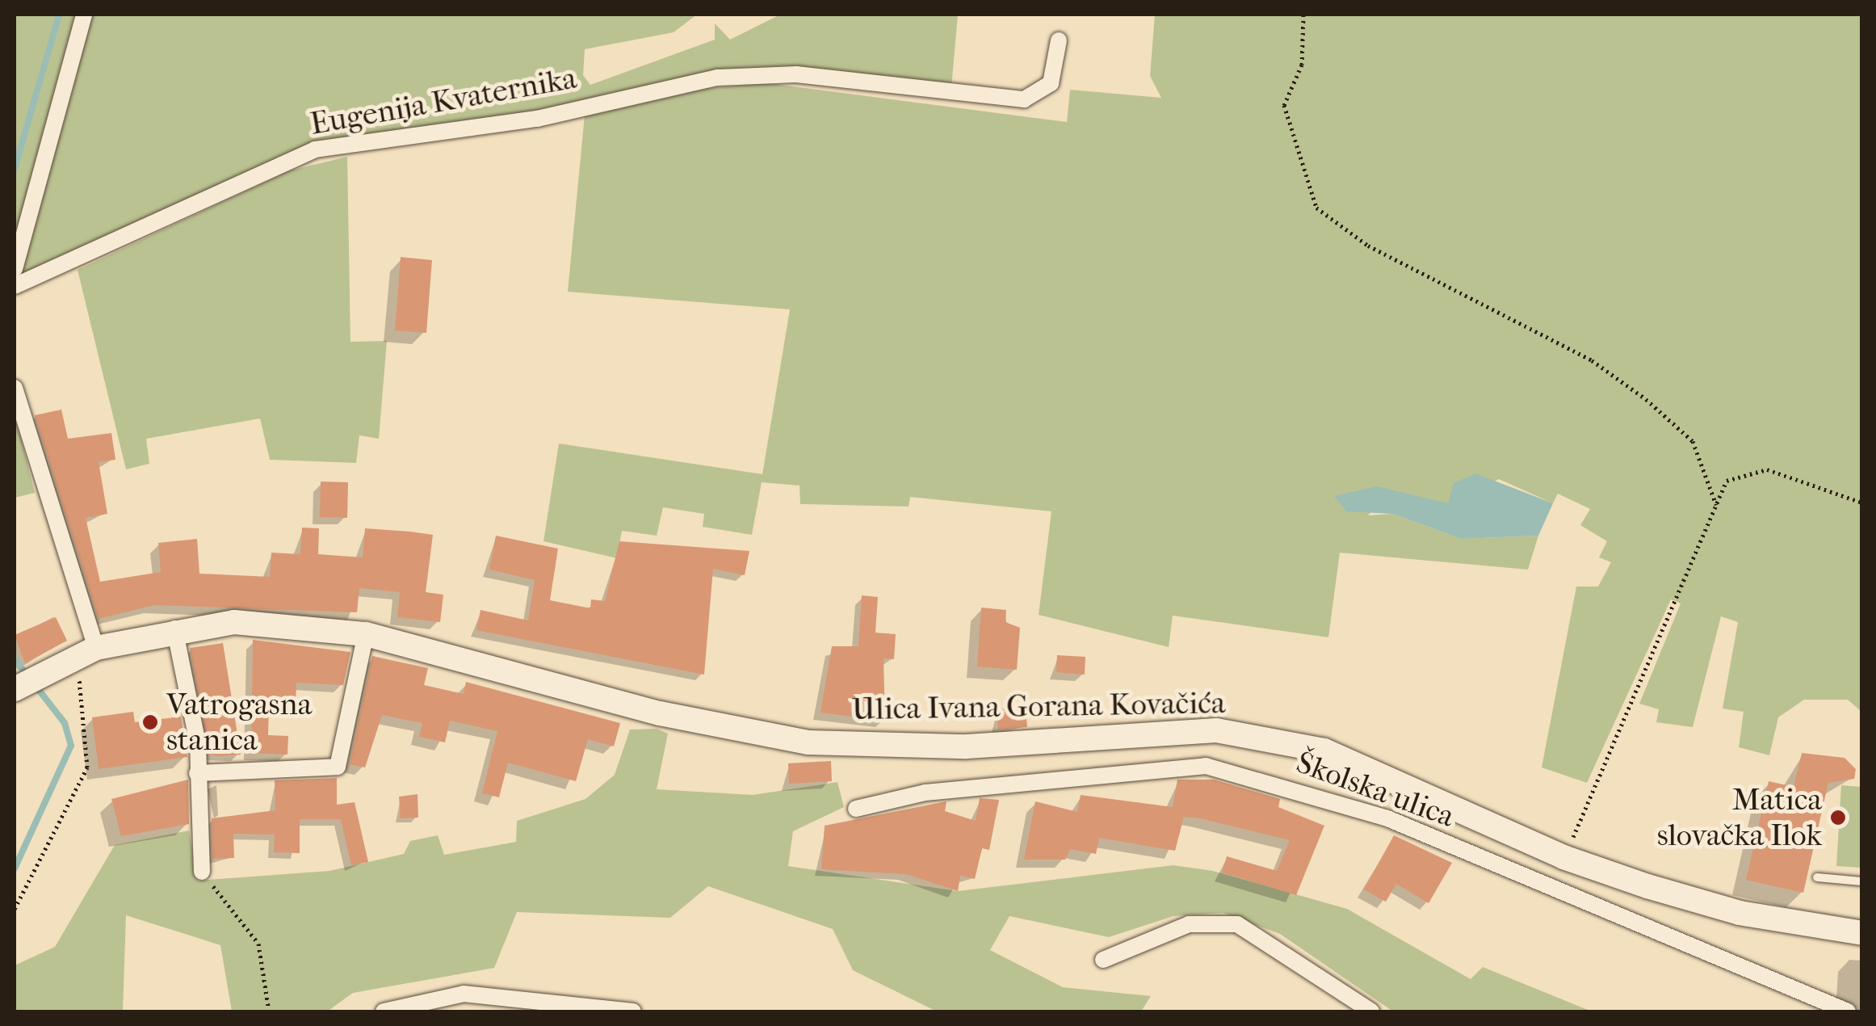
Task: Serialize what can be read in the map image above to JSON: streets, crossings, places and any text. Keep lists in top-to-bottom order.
{
  "streets": {
    "main road": ["Ulica Ivana Gorana Kovačića"],
    "street": ["Eugenija Kvaternika", "Školska ulica"]
  },
  "places": ["Vatrogasna stanica", "Matica slovačka Ilok"]
}
